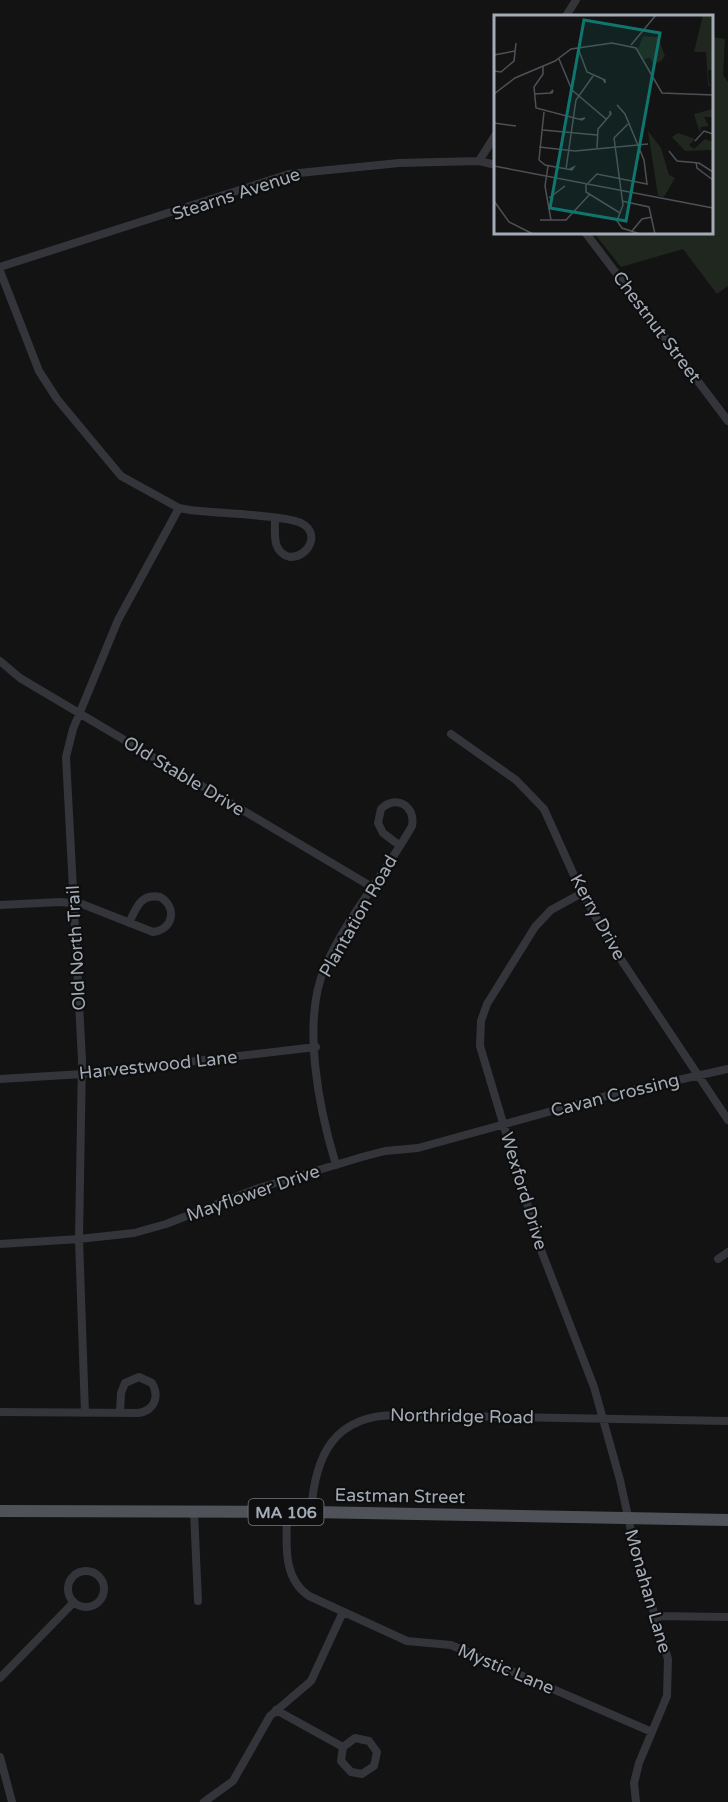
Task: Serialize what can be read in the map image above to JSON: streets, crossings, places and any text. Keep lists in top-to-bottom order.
{
  "streets": {
    "main road": ["Eastman Street", "MA 106"],
    "street": [
      "Stearns Avenue",
      "Chestnut Street",
      "Old Stable Drive",
      "Plantation Road",
      "Kerry Drive",
      "Old North Trail",
      "Harvestwood Lane",
      "Cavan Crossing",
      "Wexford Drive",
      "Mayflower Drive",
      "Northridge Road",
      "Monahan Lane",
      "Mystic Lane"
    ]
  },
  "crossings": [
    ["Old Stable Drive", "Plantation Road"],
    ["Old Stable Drive", "Old North Trail"],
    ["Plantation Road", "Harvestwood Lane"],
    ["Plantation Road", "Mayflower Drive"],
    ["Kerry Drive", "Cavan Crossing"],
    ["Kerry Drive", "Wexford Drive"],
    ["Old North Trail", "Harvestwood Lane"],
    ["Old North Trail", "Mayflower Drive"],
    ["Cavan Crossing", "Wexford Drive"],
    ["Cavan Crossing", "Mayflower Drive"],
    ["Wexford Drive", "Mayflower Drive"],
    ["Wexford Drive", "Northridge Road"],
    ["Wexford Drive", "Eastman Street"],
    ["Wexford Drive", "Monahan Lane"],
    ["Northridge Road", "Eastman Street"],
    ["Eastman Street", "Monahan Lane"],
    ["Eastman Street", "Mystic Lane"],
    ["Monahan Lane", "Mystic Lane"]
  ]
}
